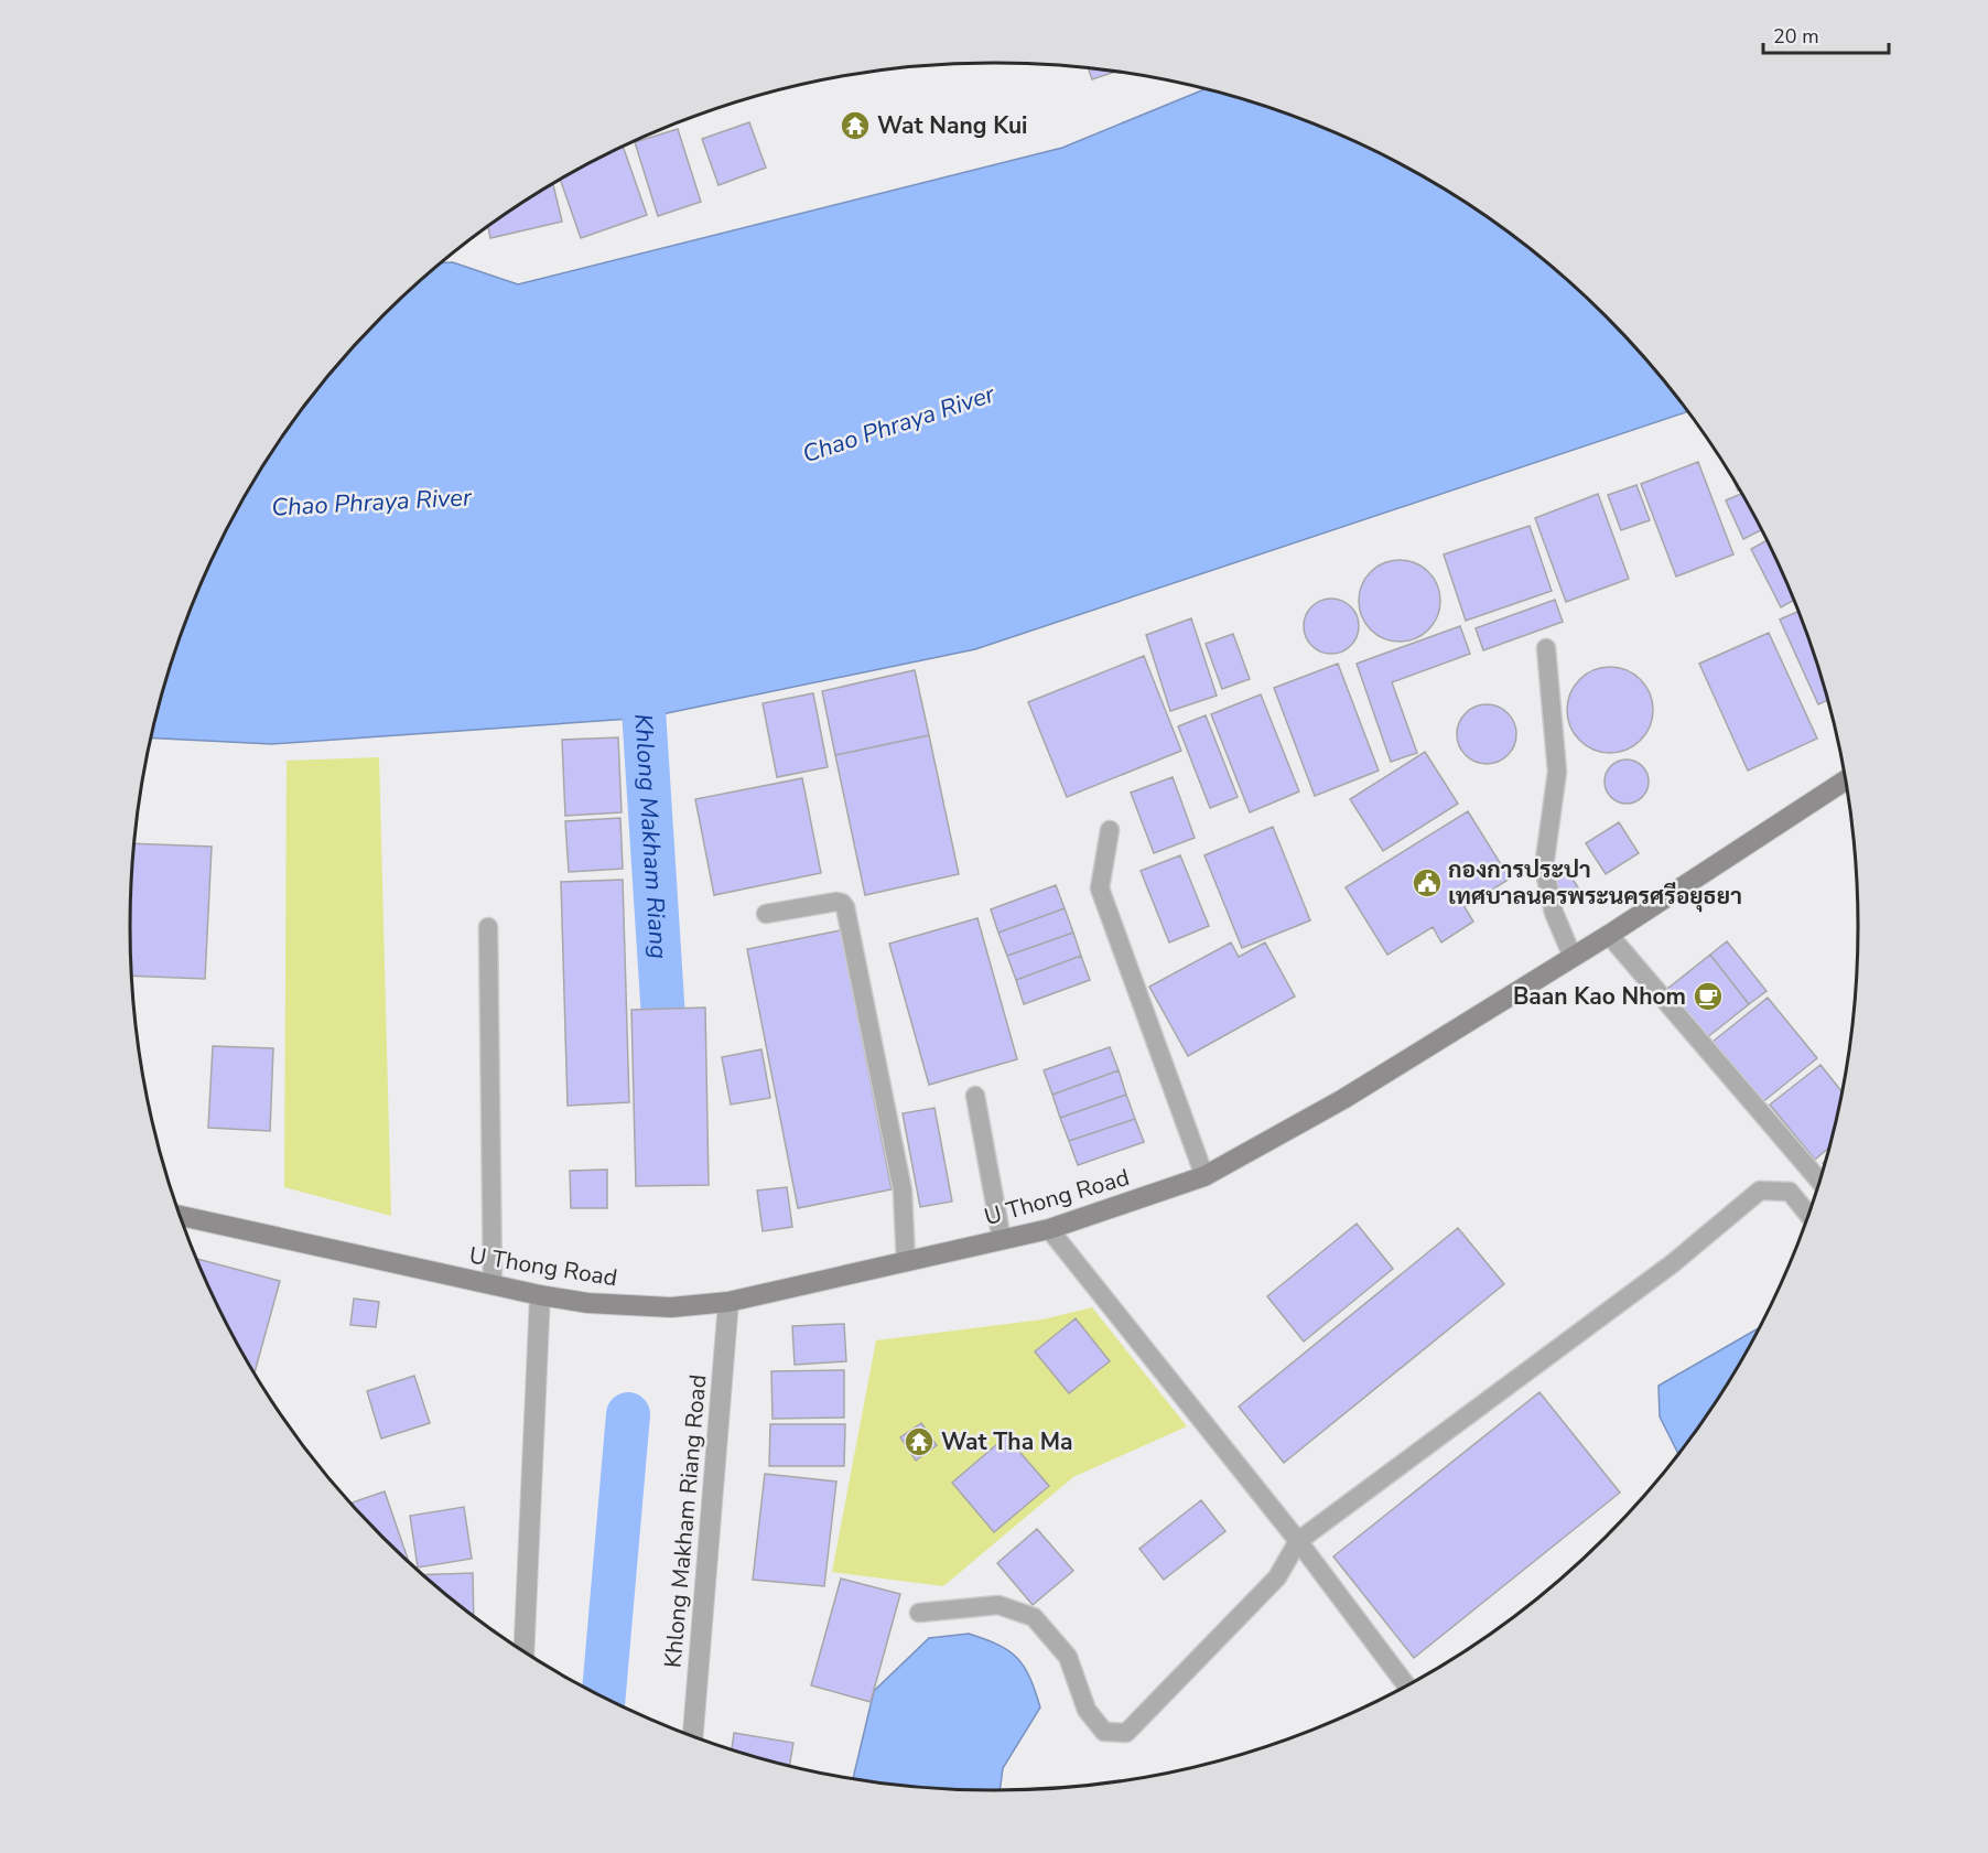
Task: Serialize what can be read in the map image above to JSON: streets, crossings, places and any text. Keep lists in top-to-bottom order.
{
  "streets": {
    "main road": ["U Thong Road"],
    "street": ["Khlong Makham Riang Road"]
  },
  "crossings": [
    ["U Thong Road", "Khlong Makham Riang Road"]
  ],
  "water": ["Chao Phraya River", "Khlong Makham Riang"],
  "places": {
    "temple": ["Wat Nang Kui", "Wat Tha Ma"],
    "public building": ["กองการประปา เทศบาลนครพระนครศรีอยุธยา"],
    "cafe": ["Baan Kao Nhom"]
  },
  "scale_bar": "20 m"
}
